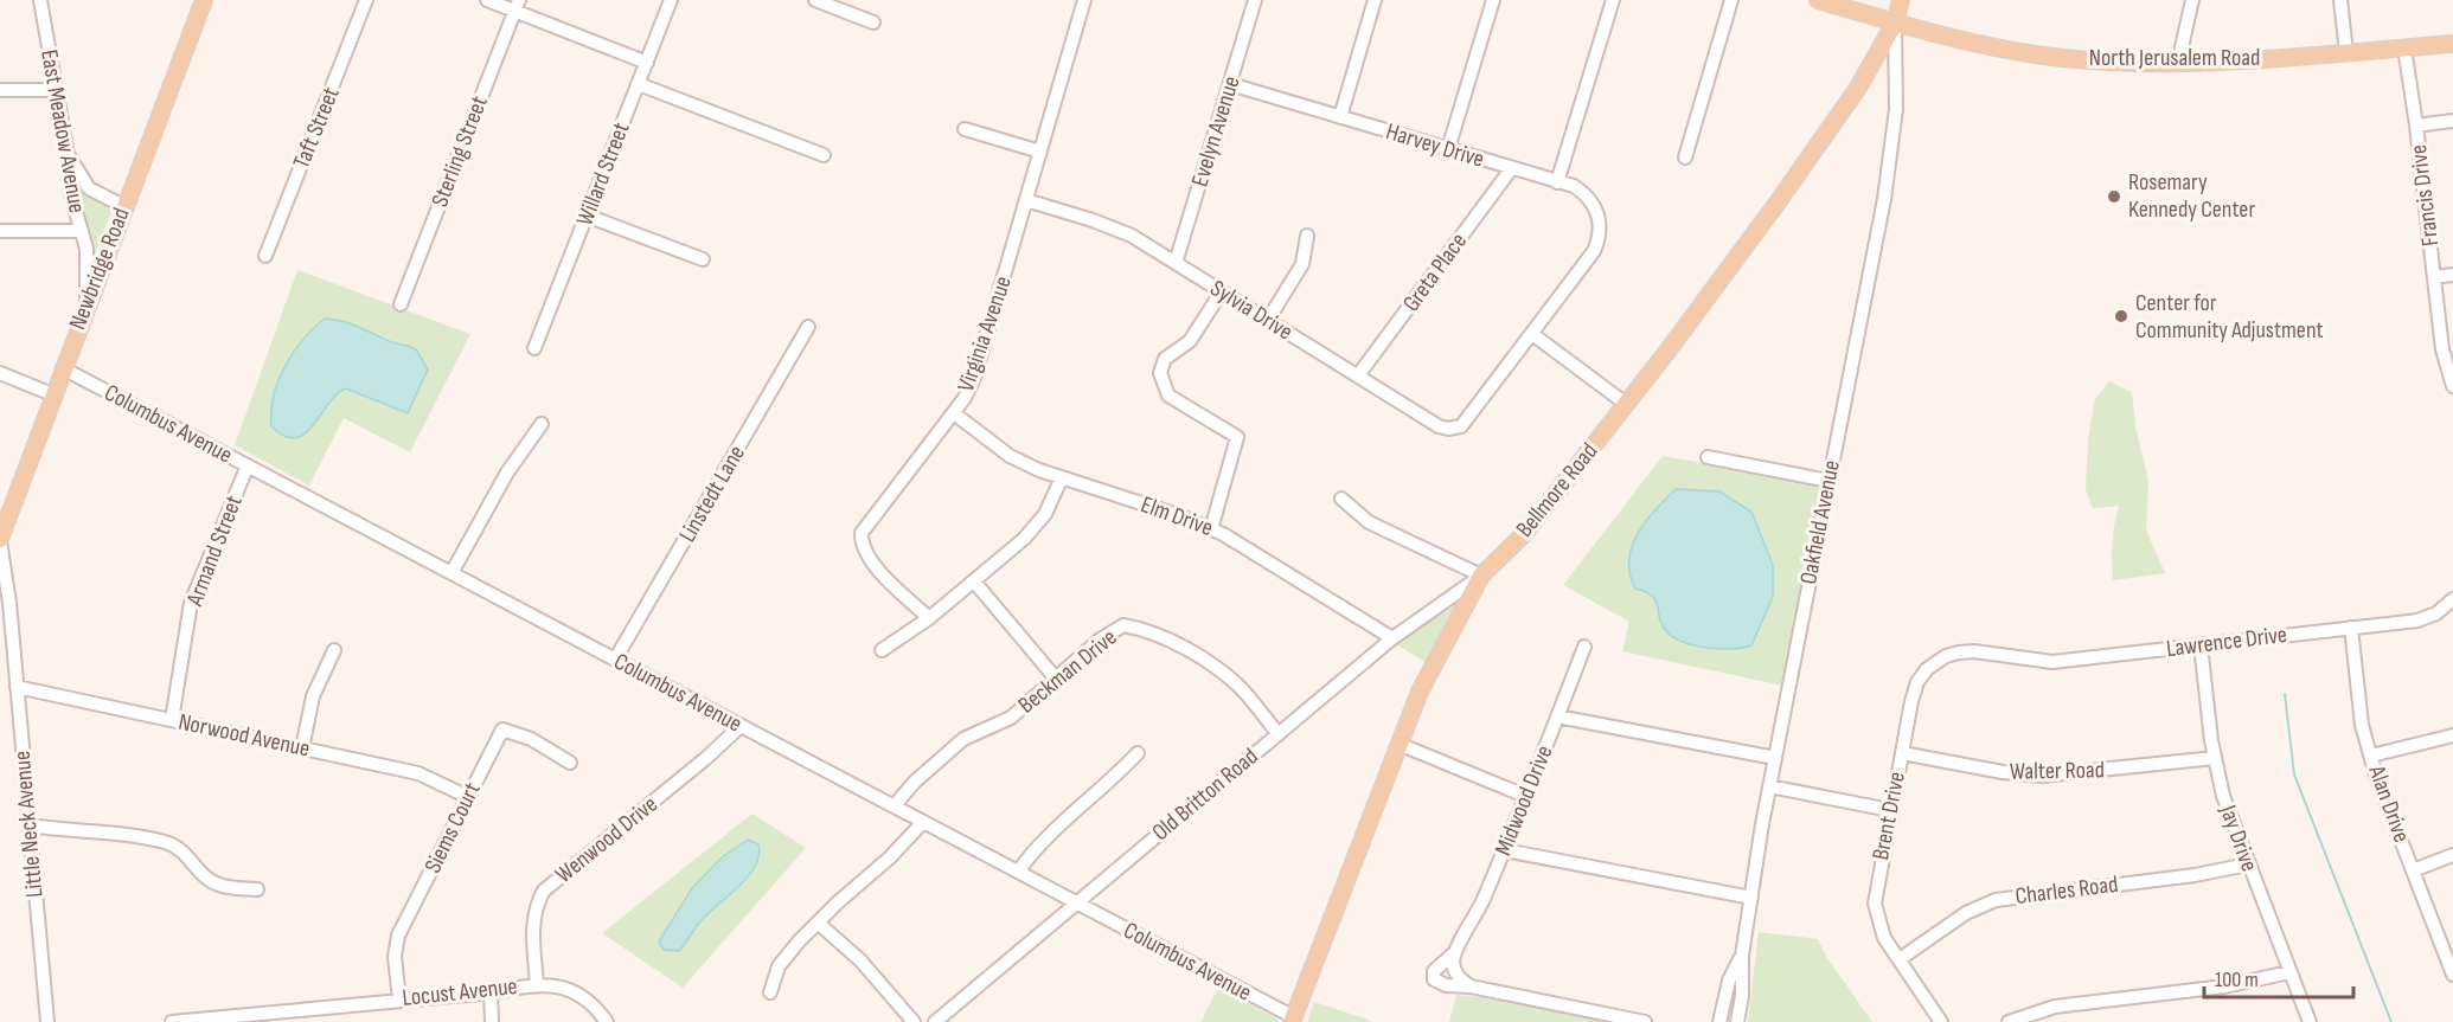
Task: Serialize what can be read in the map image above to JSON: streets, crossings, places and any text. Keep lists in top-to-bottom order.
{
  "streets": {
    "main road": ["North Jerusalem Road", "Newbridge Road", "Bellmore Road"],
    "street": [
      "Taft Street",
      "East Meadow Avenue",
      "Evelyn Avenue",
      "Harvey Drive",
      "Sterling Street",
      "Willard Street",
      "Francis Drive",
      "Greta Place",
      "Sylvia Drive",
      "Virginia Avenue",
      "Columbus Avenue",
      "Linstedt Lane",
      "Elm Drive",
      "Oakfield Avenue",
      "Armand Street",
      "Lawrence Drive",
      "Beckman Drive",
      "Norwood Avenue",
      "Walter Road",
      "Old Britton Road",
      "Midwood Drive",
      "Alan Drive",
      "Brent Drive",
      "Little Neck Avenue",
      "Siems Court",
      "Jay Drive",
      "Wenwood Drive",
      "Charles Road",
      "Locust Avenue"
    ]
  },
  "crossings": [
    ["North Jerusalem Road", "Francis Drive"],
    ["North Jerusalem Road", "Bellmore Road"],
    ["North Jerusalem Road", "Oakfield Avenue"],
    ["East Meadow Avenue", "Newbridge Road"],
    ["Evelyn Avenue", "Harvey Drive"],
    ["Evelyn Avenue", "Sylvia Drive"],
    ["Harvey Drive", "Greta Place"],
    ["Harvey Drive", "Sylvia Drive"],
    ["Newbridge Road", "Columbus Avenue"],
    ["Newbridge Road", "Little Neck Avenue"],
    ["Greta Place", "Sylvia Drive"],
    ["Sylvia Drive", "Virginia Avenue"],
    ["Virginia Avenue", "Elm Drive"],
    ["Columbus Avenue", "Bellmore Road"],
    ["Columbus Avenue", "Linstedt Lane"],
    ["Columbus Avenue", "Armand Street"],
    ["Columbus Avenue", "Beckman Drive"],
    ["Columbus Avenue", "Old Britton Road"],
    ["Columbus Avenue", "Wenwood Drive"],
    ["Bellmore Road", "Oakfield Avenue"],
    ["Bellmore Road", "Old Britton Road"],
    ["Elm Drive", "Old Britton Road"],
    ["Armand Street", "Norwood Avenue"],
    ["Lawrence Drive", "Alan Drive"],
    ["Lawrence Drive", "Brent Drive"],
    ["Lawrence Drive", "Jay Drive"],
    ["Beckman Drive", "Old Britton Road"],
    ["Norwood Avenue", "Little Neck Avenue"],
    ["Norwood Avenue", "Siems Court"],
    ["Walter Road", "Brent Drive"],
    ["Walter Road", "Jay Drive"],
    ["Brent Drive", "Charles Road"],
    ["Siems Court", "Locust Avenue"],
    ["Jay Drive", "Charles Road"],
    ["Wenwood Drive", "Locust Avenue"]
  ],
  "places": ["Rosemary Kennedy Center", "Center for Community Adjustment"],
  "scale_bar": "100 m"
}
